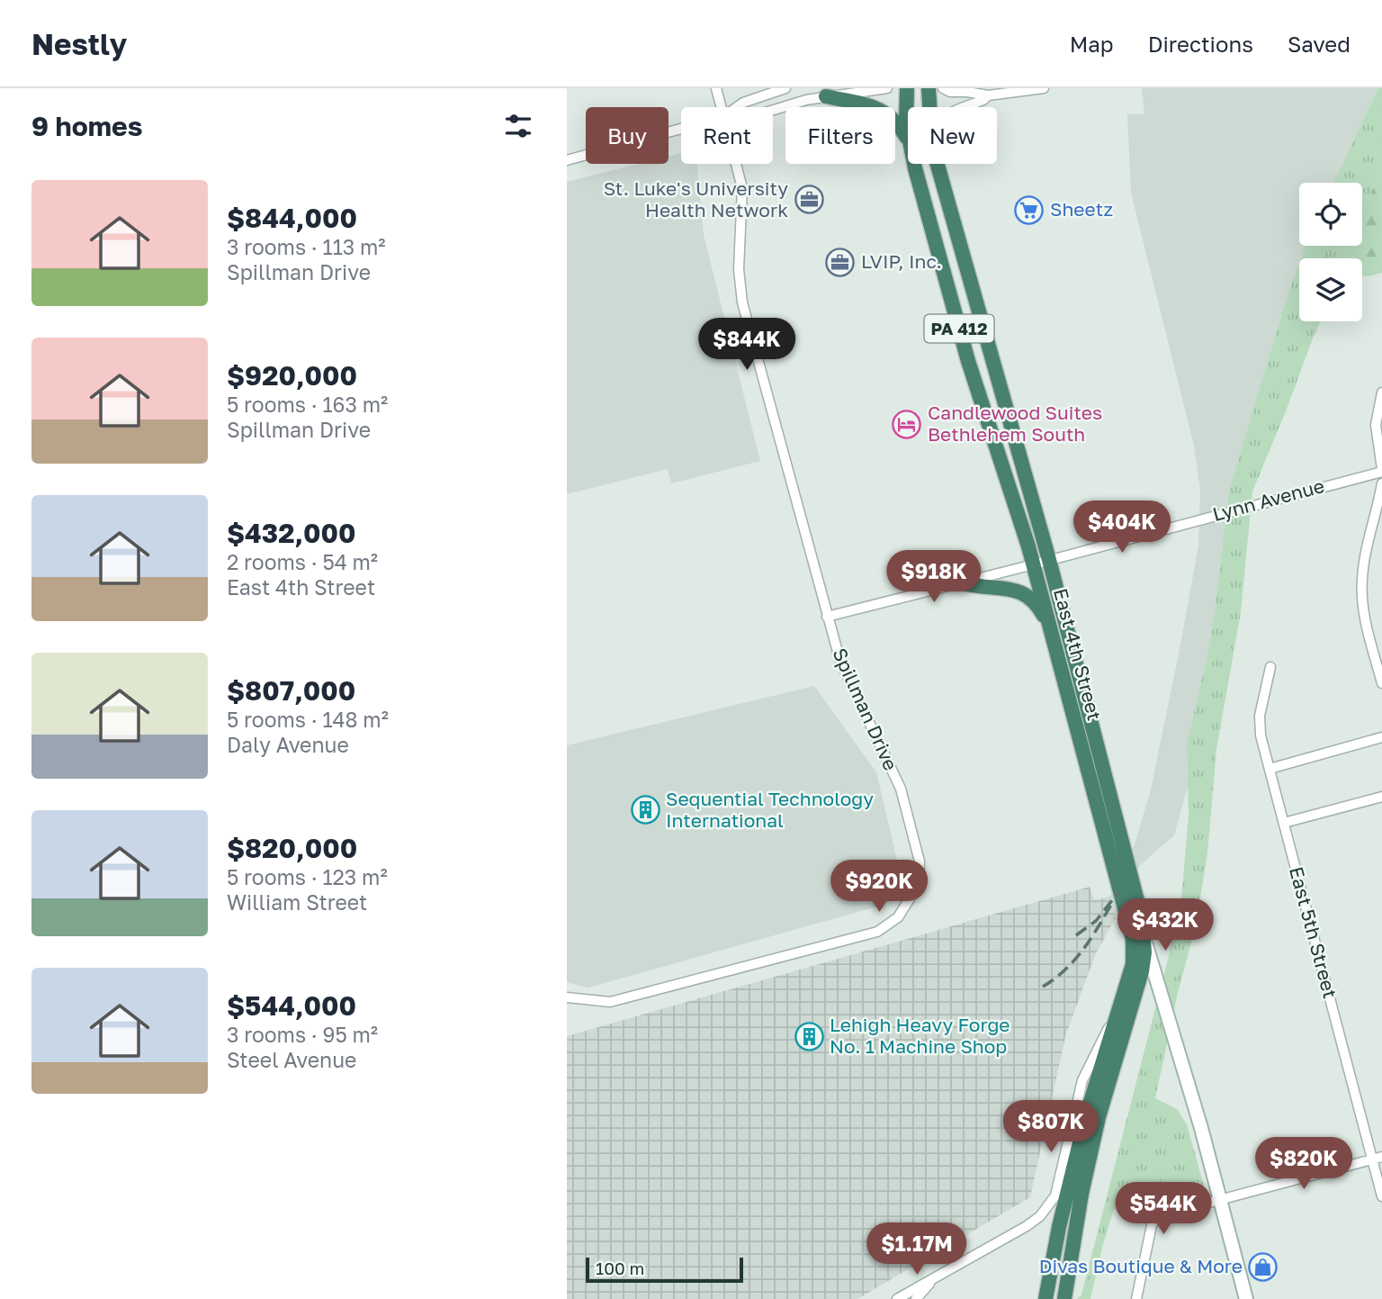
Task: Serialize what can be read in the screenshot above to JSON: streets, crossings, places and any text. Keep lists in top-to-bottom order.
{
  "streets": {
    "highway": ["PA 412", "East 4th Street"],
    "street": ["Lynn Avenue", "Spillman Drive", "East 5th Street"]
  },
  "crossings": [
    ["PA 412", "East 4th Street"],
    ["Lynn Avenue", "East 4th Street"],
    ["Lynn Avenue", "Spillman Drive"]
  ],
  "places": {
    "office": ["St. Luke's University Health Network", "LVIP, Inc."],
    "supermarket": ["Sheetz"],
    "hotel": ["Candlewood Suites Bethlehem South"],
    "building": ["Sequential Technology International", "Lehigh Heavy Forge No. 1 Machine Shop"],
    "shop": ["Divas Boutique & More"]
  },
  "scale_bar": "100 m",
  "page": {
    "header": "Nestly",
    "nav": ["Map", "Directions", "Saved"],
    "heading": "9 homes",
    "chip": [
      "Buy",
      "Rent",
      "Filters",
      "New"
    ],
    "list": [
      {
        "name": "$844,000",
        "note": "3 rooms · 113 m² · Spillman Drive"
      },
      {
        "name": "$920,000",
        "note": "5 rooms · 163 m² · Spillman Drive"
      },
      {
        "name": "$432,000",
        "note": "2 rooms · 54 m² · East 4th Street"
      },
      {
        "name": "$807,000",
        "note": "5 rooms · 148 m² · Daly Avenue"
      },
      {
        "name": "$820,000",
        "note": "5 rooms · 123 m² · William Street"
      },
      {
        "name": "$544,000",
        "note": "3 rooms · 95 m² · Steel Avenue"
      }
    ],
    "price": [
      "$844K",
      "$404K",
      "$918K",
      "$920K",
      "$432K",
      "$807K",
      "$820K",
      "$544K",
      "$1.17M"
    ],
    "scale": "100 m"
  }
}
